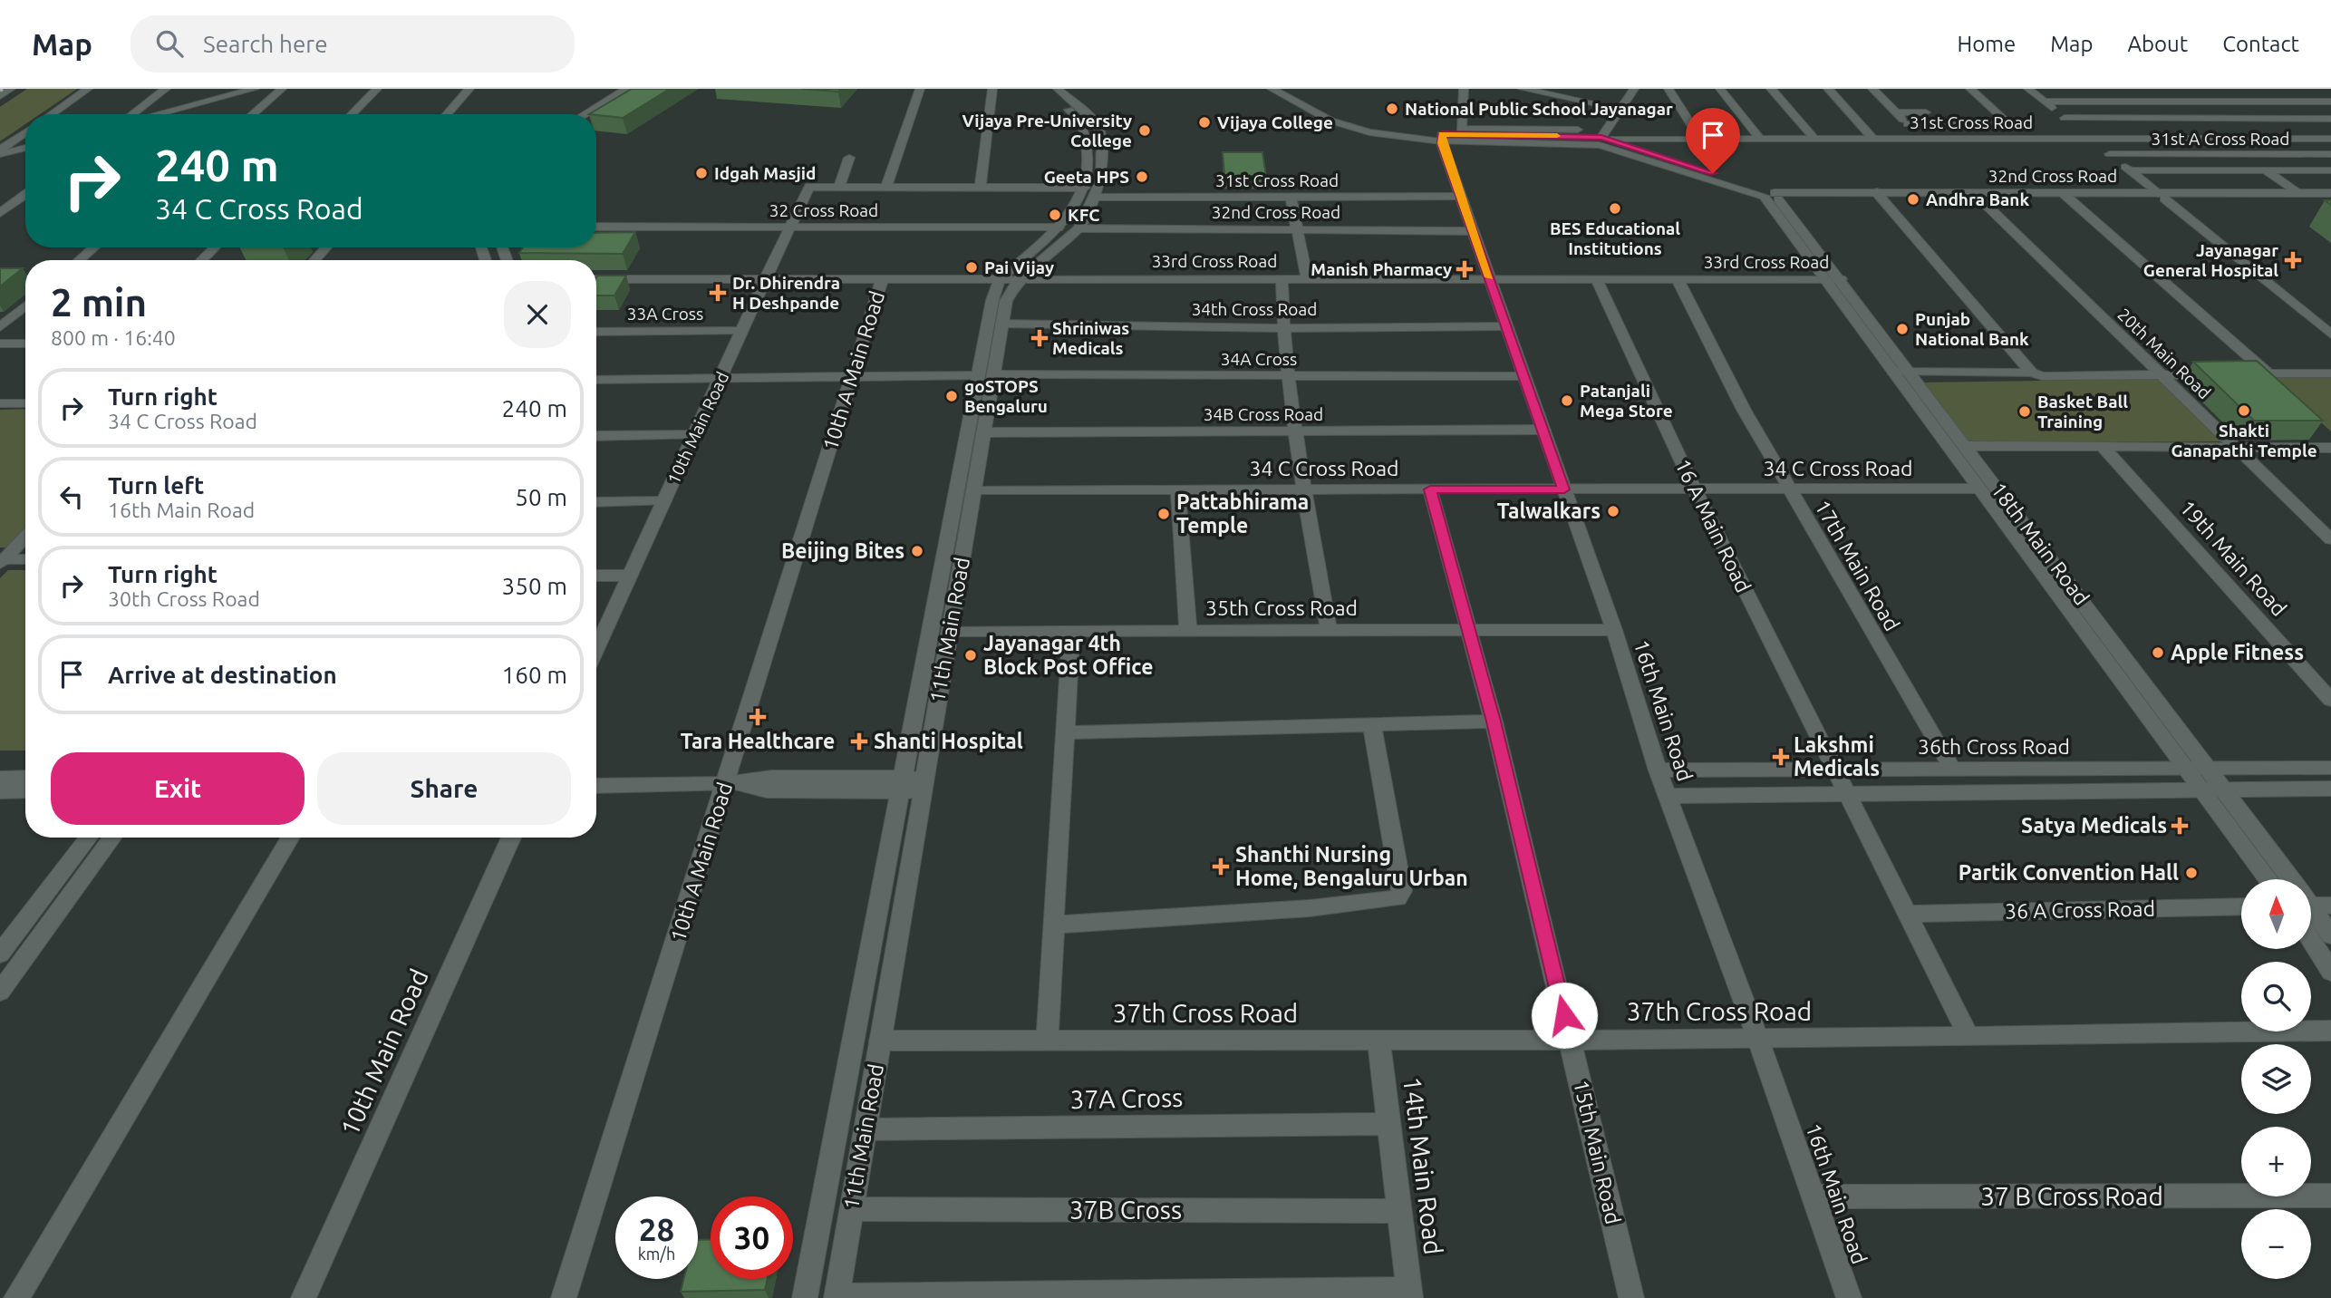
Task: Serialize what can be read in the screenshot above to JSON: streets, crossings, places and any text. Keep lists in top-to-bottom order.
{
  "streets": {
    "street": [
      "31st Cross Road",
      "31st A Cross Road",
      "32nd Cross Road",
      "32 Cross Road",
      "33rd Cross Road",
      "34th Cross Road",
      "33A Cross",
      "20th Main Road",
      "34A Cross",
      "10th A Main Road",
      "34B Cross Road",
      "10th Main Road",
      "34 C Cross Road",
      "16 A Main Road",
      "18th Main Road",
      "19th Main Road",
      "17th Main Road",
      "35th Cross Road",
      "11th Main Road",
      "16th Main Road",
      "36th Cross Road",
      "36 A Cross Road",
      "37th Cross Road",
      "37A Cross",
      "15th Main Road",
      "14th Main Road",
      "37 B Cross Road",
      "37B Cross"
    ]
  },
  "crossings": [
    ["31st Cross Road", "11th Main Road"],
    ["31st Cross Road", "16th Main Road"],
    ["32nd Cross Road", "20th Main Road"],
    ["32nd Cross Road", "18th Main Road"],
    ["32nd Cross Road", "11th Main Road"],
    ["32nd Cross Road", "16th Main Road"],
    ["32 Cross Road", "10th Main Road"],
    ["33rd Cross Road", "10th A Main Road"],
    ["33rd Cross Road", "10th Main Road"],
    ["33rd Cross Road", "16 A Main Road"],
    ["33rd Cross Road", "18th Main Road"],
    ["33rd Cross Road", "17th Main Road"],
    ["33rd Cross Road", "11th Main Road"],
    ["33rd Cross Road", "16th Main Road"],
    ["34th Cross Road", "11th Main Road"],
    ["34th Cross Road", "16th Main Road"],
    ["33A Cross", "10th Main Road"],
    ["34A Cross", "11th Main Road"],
    ["34A Cross", "16th Main Road"],
    ["34B Cross Road", "11th Main Road"],
    ["34B Cross Road", "16th Main Road"],
    ["34 C Cross Road", "16 A Main Road"],
    ["34 C Cross Road", "18th Main Road"],
    ["34 C Cross Road", "17th Main Road"],
    ["34 C Cross Road", "11th Main Road"],
    ["34 C Cross Road", "16th Main Road"],
    ["34 C Cross Road", "15th Main Road"],
    ["16 A Main Road", "36th Cross Road"],
    ["18th Main Road", "36th Cross Road"],
    ["17th Main Road", "36th Cross Road"],
    ["35th Cross Road", "11th Main Road"],
    ["35th Cross Road", "16th Main Road"],
    ["35th Cross Road", "15th Main Road"],
    ["11th Main Road", "37th Cross Road"],
    ["11th Main Road", "37A Cross"],
    ["11th Main Road", "37B Cross"],
    ["16th Main Road", "36th Cross Road"],
    ["16th Main Road", "37th Cross Road"],
    ["16th Main Road", "37 B Cross Road"],
    ["37th Cross Road", "15th Main Road"],
    ["37th Cross Road", "14th Main Road"],
    ["37A Cross", "14th Main Road"],
    ["14th Main Road", "37B Cross"]
  ],
  "places": {
    "other": [
      "National Public School Jayanagar",
      "Vijaya College",
      "Vijaya Pre-University College",
      "Idgah Masjid",
      "Geeta HPS",
      "Andhra Bank",
      "BES Educational Institutions",
      "KFC",
      "Pai Vijay",
      "Punjab National Bank",
      "goSTOPS Bengaluru",
      "Patanjali Mega Store",
      "Shakti Ganapathi Temple",
      "Basket Ball Training",
      "Talwalkars",
      "Pattabhirama Temple",
      "Beijing Bites",
      "Apple Fitness",
      "Jayanagar 4th Block Post Office",
      "Partik Convention Hall"
    ],
    "health": [
      "Jayanagar General Hospital",
      "Manish Pharmacy",
      "Dr. Dhirendra H Deshpande",
      "Shriniwas Medicals",
      "Tara Healthcare",
      "Shanti Hospital",
      "Lakshmi Medicals",
      "Satya Medicals",
      "Shanthi Nursing Home, Bengaluru Urban"
    ]
  },
  "north": "top",
  "page": {
    "header": "Map",
    "search": "Search here",
    "nav": [
      "Home",
      "Map",
      "About",
      "Contact"
    ],
    "turn": ["240 m", "34 C Cross Road"],
    "heading": ["2 min", "800 m · 16:40"],
    "list": [
      {
        "name": "Turn right",
        "note": "34 C Cross Road",
        "value": "240 m"
      },
      {
        "name": "Turn left",
        "note": "16th Main Road",
        "value": "50 m"
      },
      {
        "name": "Turn right",
        "note": "30th Cross Road",
        "value": "350 m"
      },
      {
        "name": "Arrive at destination",
        "value": "160 m"
      }
    ],
    "buttons": ["Exit", "Share"],
    "map_buttons": ["+", "−"],
    "speed": "28 km/h",
    "limit": "30"
  }
}
